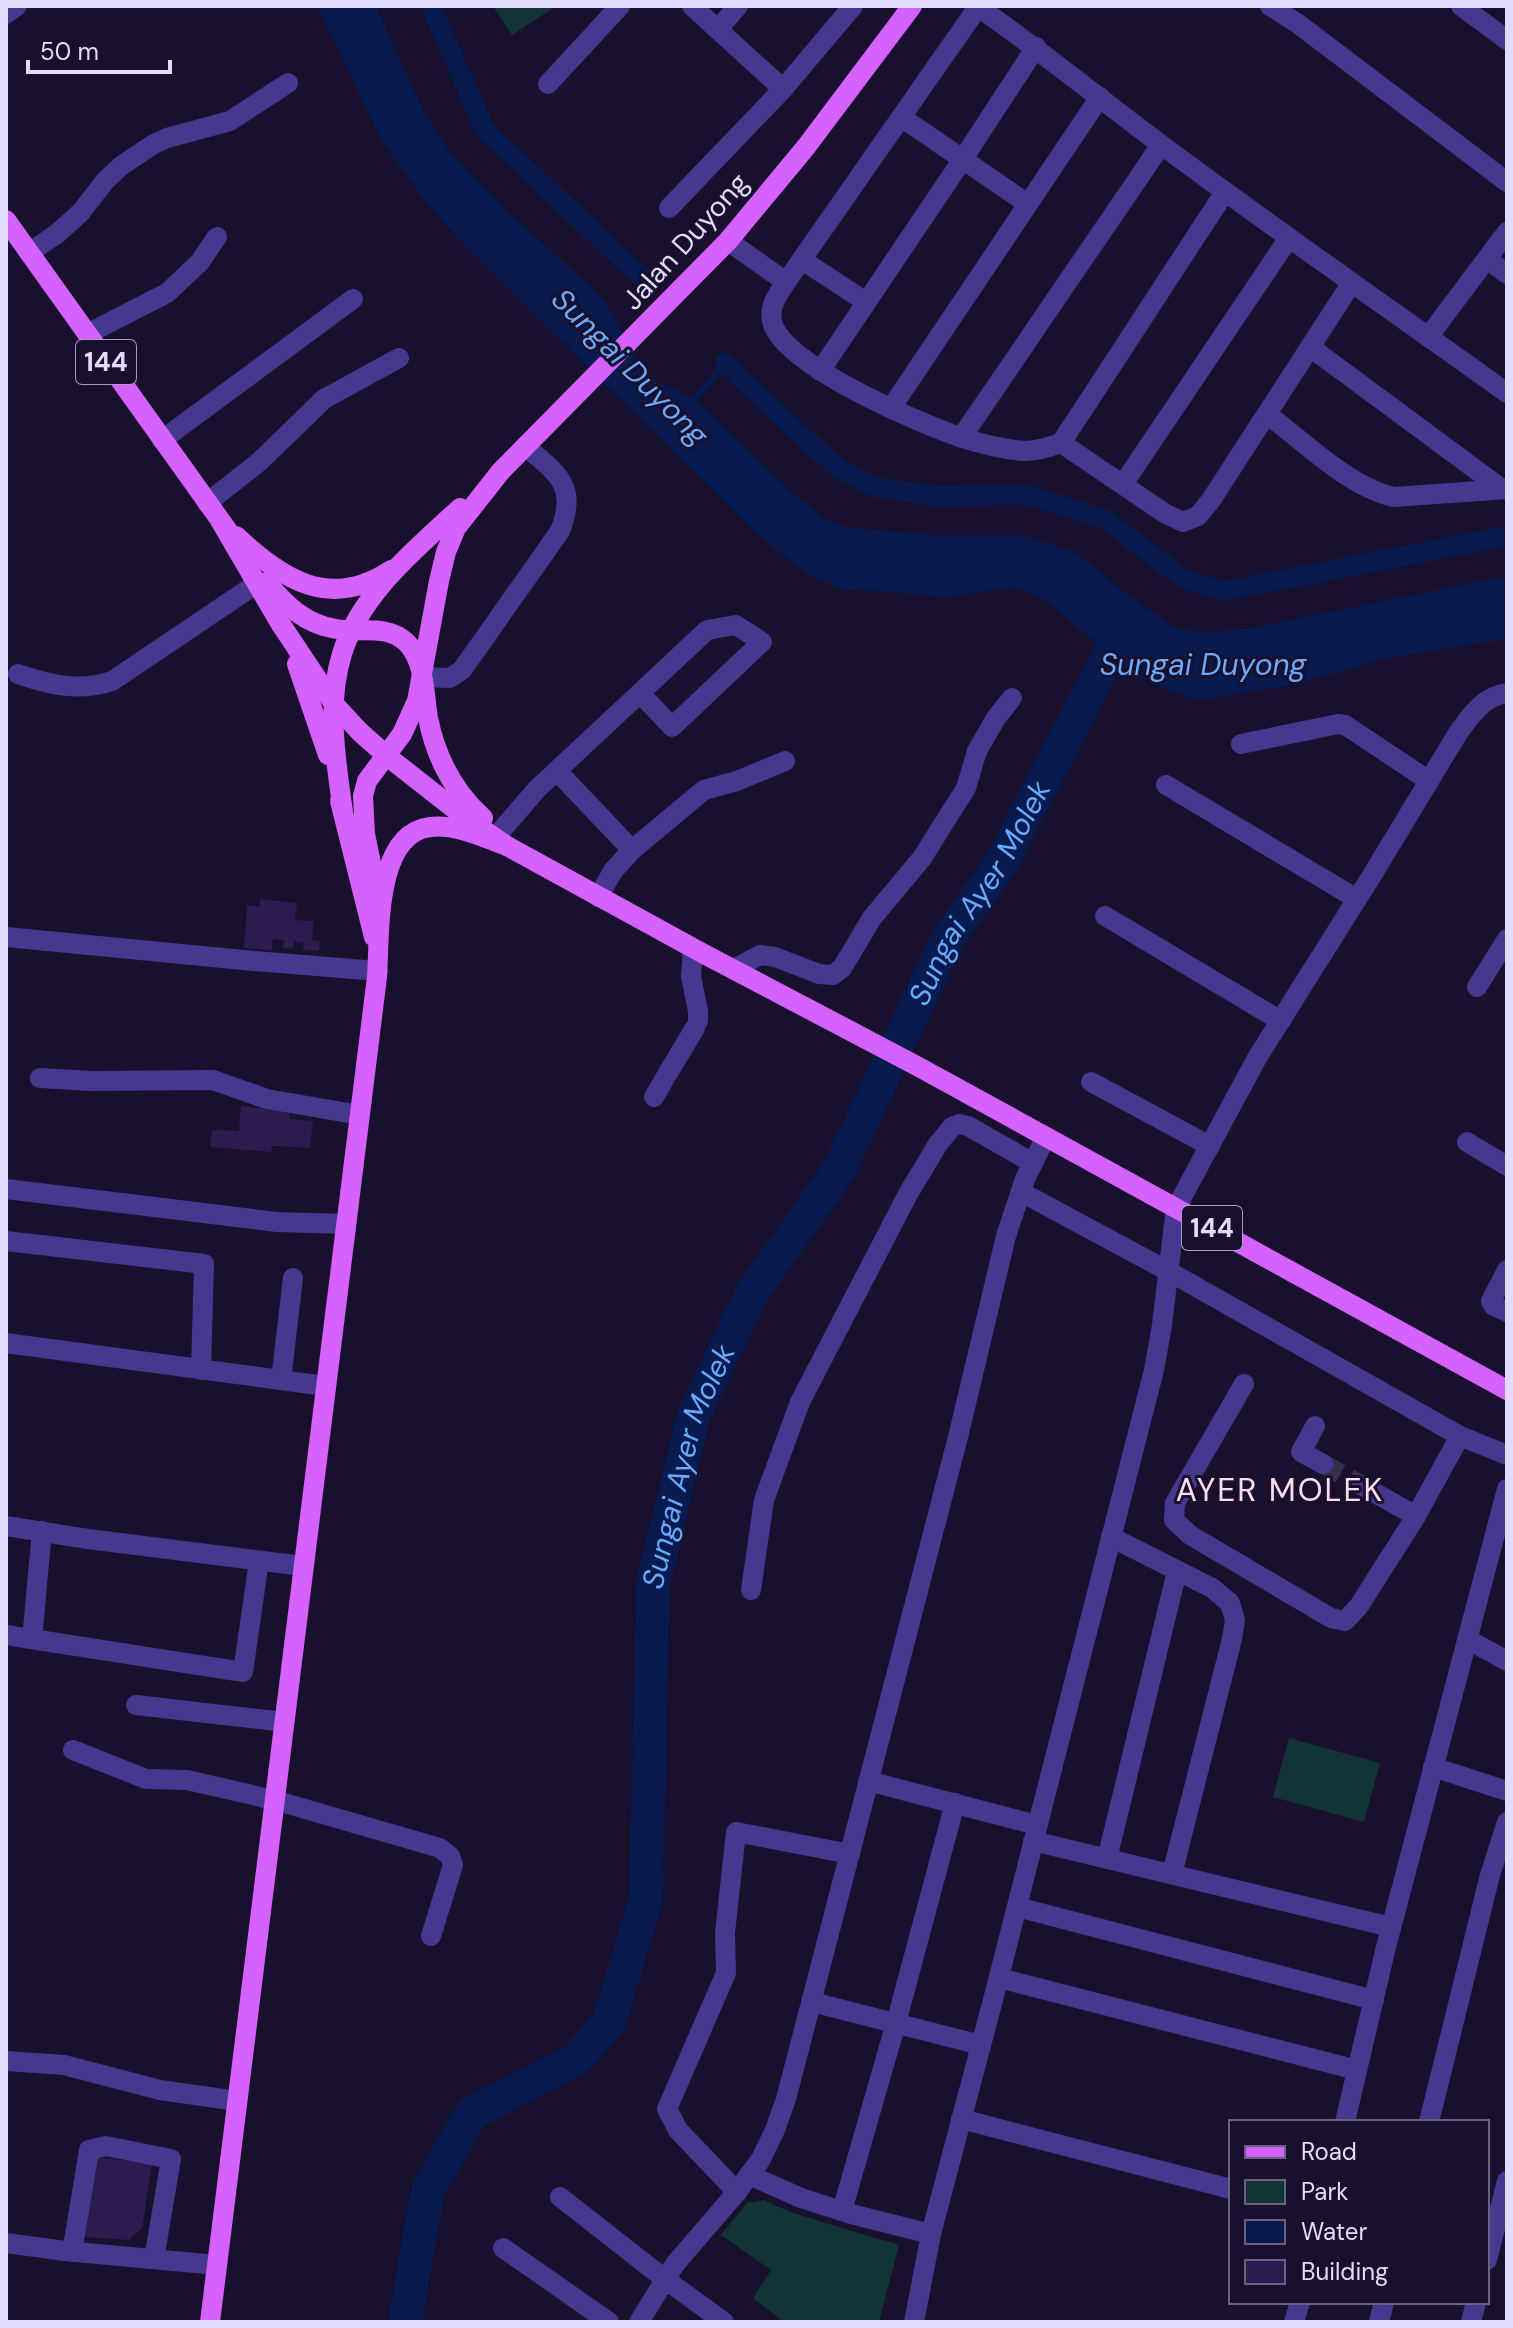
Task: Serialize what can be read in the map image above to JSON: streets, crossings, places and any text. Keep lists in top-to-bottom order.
{
  "streets": {
    "main road": ["Jalan Duyong", "144"]
  },
  "crossings": [
    ["Jalan Duyong", "144"]
  ],
  "districts": ["AYER MOLEK"],
  "water": ["Sungai Duyong", "Sungai Ayer Molek"],
  "legend": [
    "Road",
    "Park",
    "Water",
    "Building"
  ],
  "scale_bar": "50 m"
}
